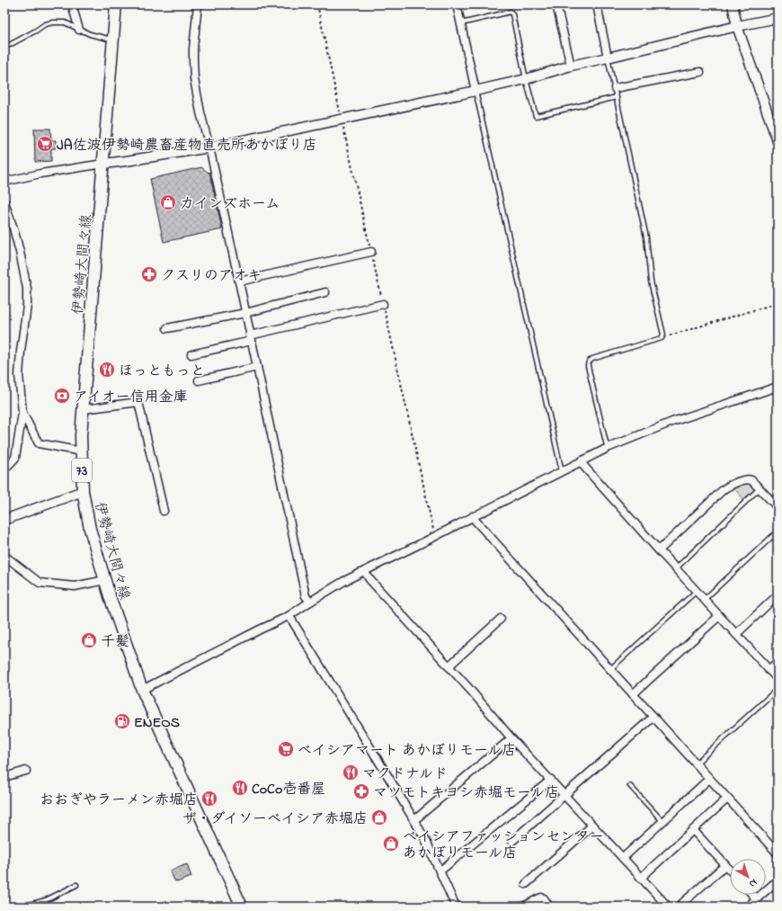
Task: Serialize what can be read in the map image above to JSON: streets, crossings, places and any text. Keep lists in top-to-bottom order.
{
  "streets": {
    "main road": ["伊勢崎大間々線", "73"]
  },
  "places": {
    "supermarket": ["JA佐波伊勢崎農畜産物直売所あかぼり店", "ベイシアマート あかぼりモール店"],
    "shop": [
      "カインズホーム",
      "千髪",
      "ザ・ダイソーベイシア赤堀店",
      "ベイシアファッションセンター あかぼりモール店"
    ],
    "pharmacy": ["クスリのアオキ", "マツモトキヨシ赤堀モール店"],
    "restaurant": [
      "ほっともっと",
      "マクドナルド",
      "CoCo壱番屋",
      "おおぎやラーメン赤堀店"
    ],
    "bank": ["アイオー信用金庫"],
    "fuel station": ["ENEOS"]
  },
  "north": "bottom right"
}
